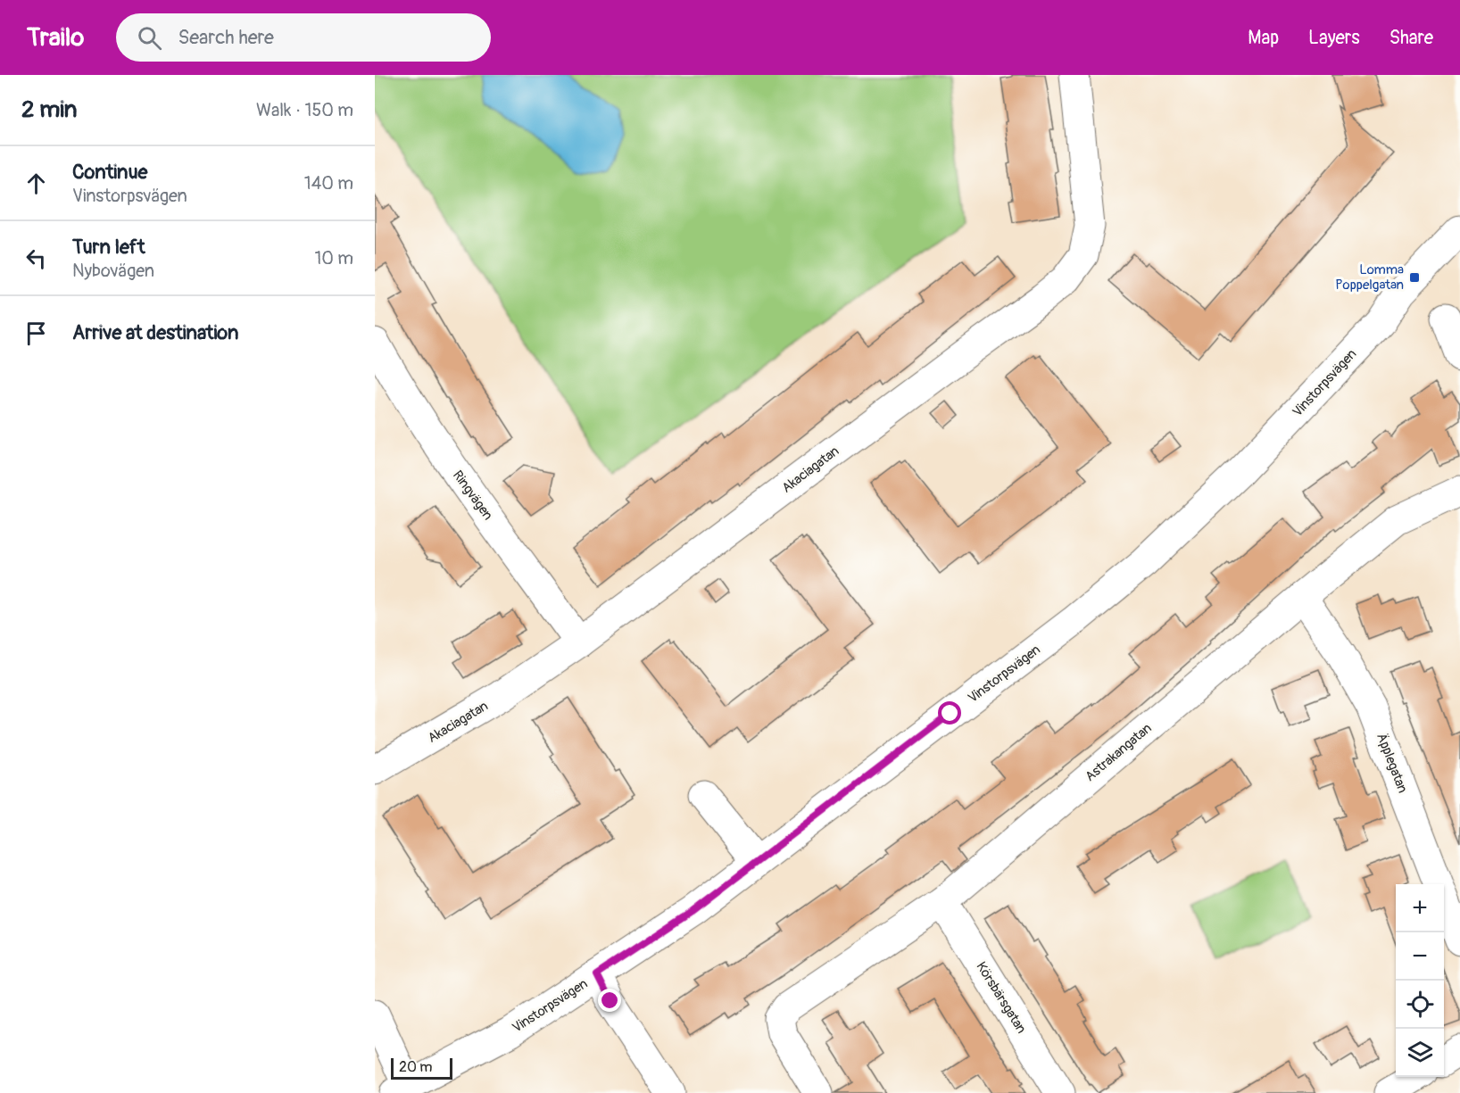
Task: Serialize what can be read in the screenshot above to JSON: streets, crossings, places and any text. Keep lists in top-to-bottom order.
{
  "streets": {
    "street": [
      "Vinstorpsvägen",
      "Akaciagatan",
      "Ringvägen",
      "Astrakangatan",
      "Äpplegatan",
      "Körsbärsgatan"
    ]
  },
  "crossings": [
    ["Akaciagatan", "Ringvägen"],
    ["Astrakangatan", "Äpplegatan"],
    ["Astrakangatan", "Körsbärsgatan"]
  ],
  "places": {
    "transit": ["Lomma Poppelgatan"]
  },
  "scale_bar": "20 m",
  "page": {
    "header": "Trailo",
    "search": "Search here",
    "nav": ["Map", "Layers", "Share"],
    "heading": ["2 min", "Walk · 150 m"],
    "list": [
      ["Continue", "Vinstorpsvägen", "140 m"],
      ["Turn left", "Nybovägen", "10 m"],
      "Arrive at destination"
    ],
    "map_buttons": ["+", "−"],
    "scale": "20 m"
  }
}
